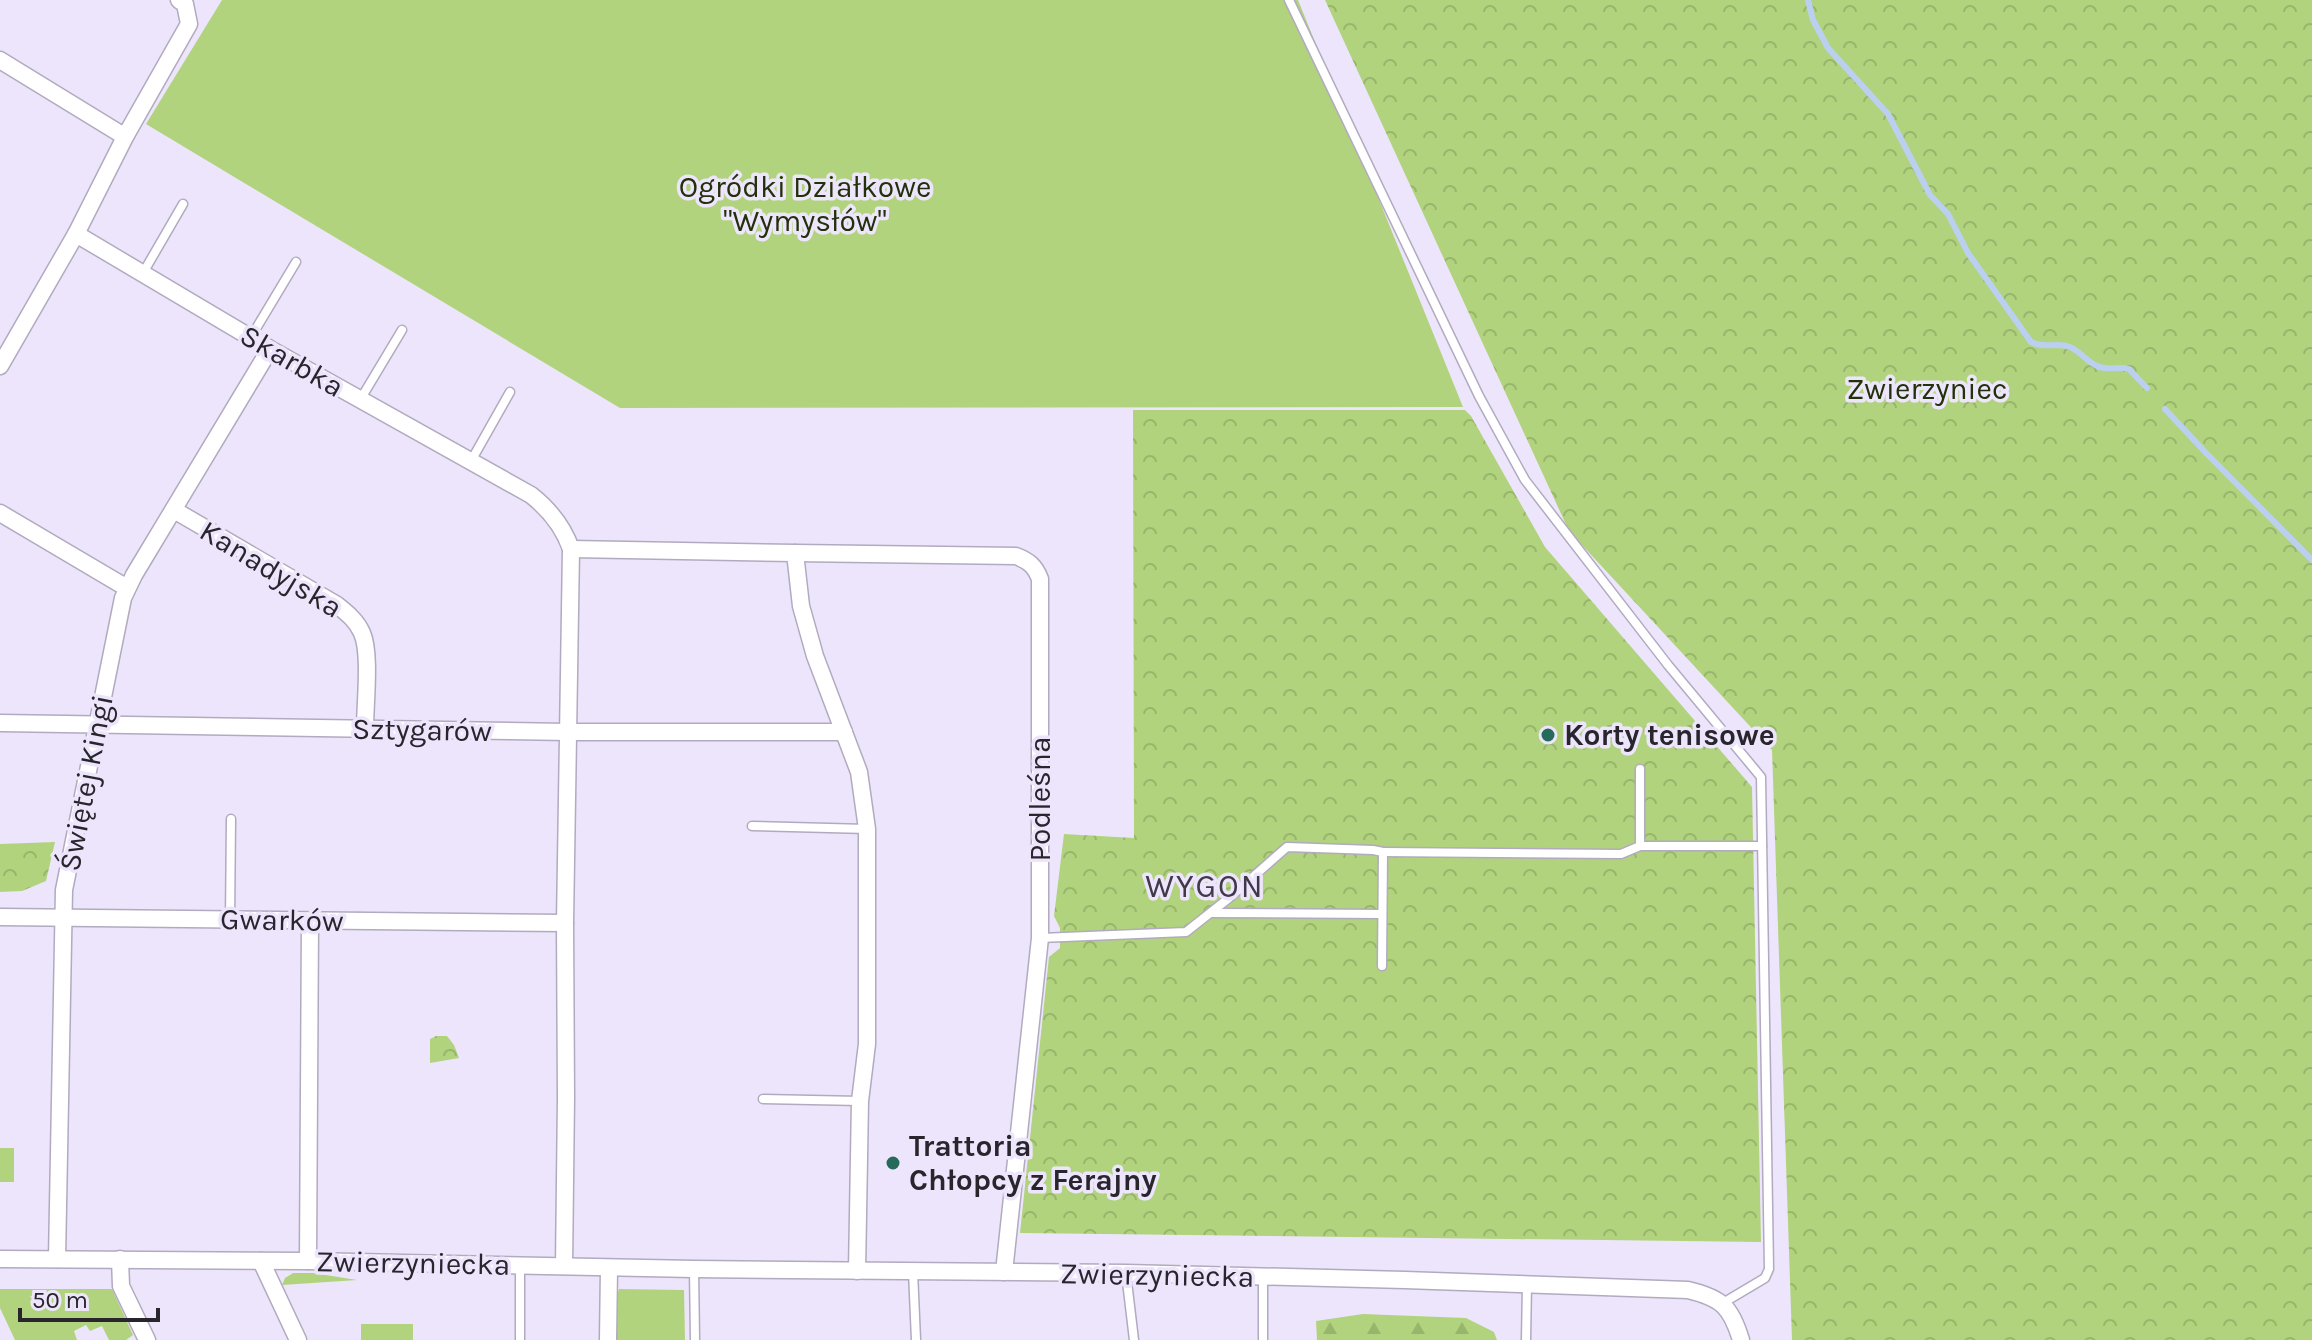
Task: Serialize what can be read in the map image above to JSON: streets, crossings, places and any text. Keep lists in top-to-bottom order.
{
  "streets": {
    "street": [
      "Skarbka",
      "Kanadyjska",
      "Sztygarów",
      "Świętej Kingi",
      "Podleśna",
      "Gwarków",
      "Zwierzyniecka"
    ]
  },
  "crossings": [
    ["Skarbka", "Świętej Kingi"],
    ["Kanadyjska", "Sztygarów"],
    ["Kanadyjska", "Świętej Kingi"],
    ["Sztygarów", "Świętej Kingi"],
    ["Świętej Kingi", "Gwarków"],
    ["Świętej Kingi", "Zwierzyniecka"],
    ["Podleśna", "Zwierzyniecka"]
  ],
  "districts": ["WYGON"],
  "parks": ["Ogródki Działkowe \"Wymysłów\"", "Zwierzyniec"],
  "places": ["Korty tenisowe", "Trattoria Chłopcy z Ferajny"],
  "scale_bar": "50 m"
}
